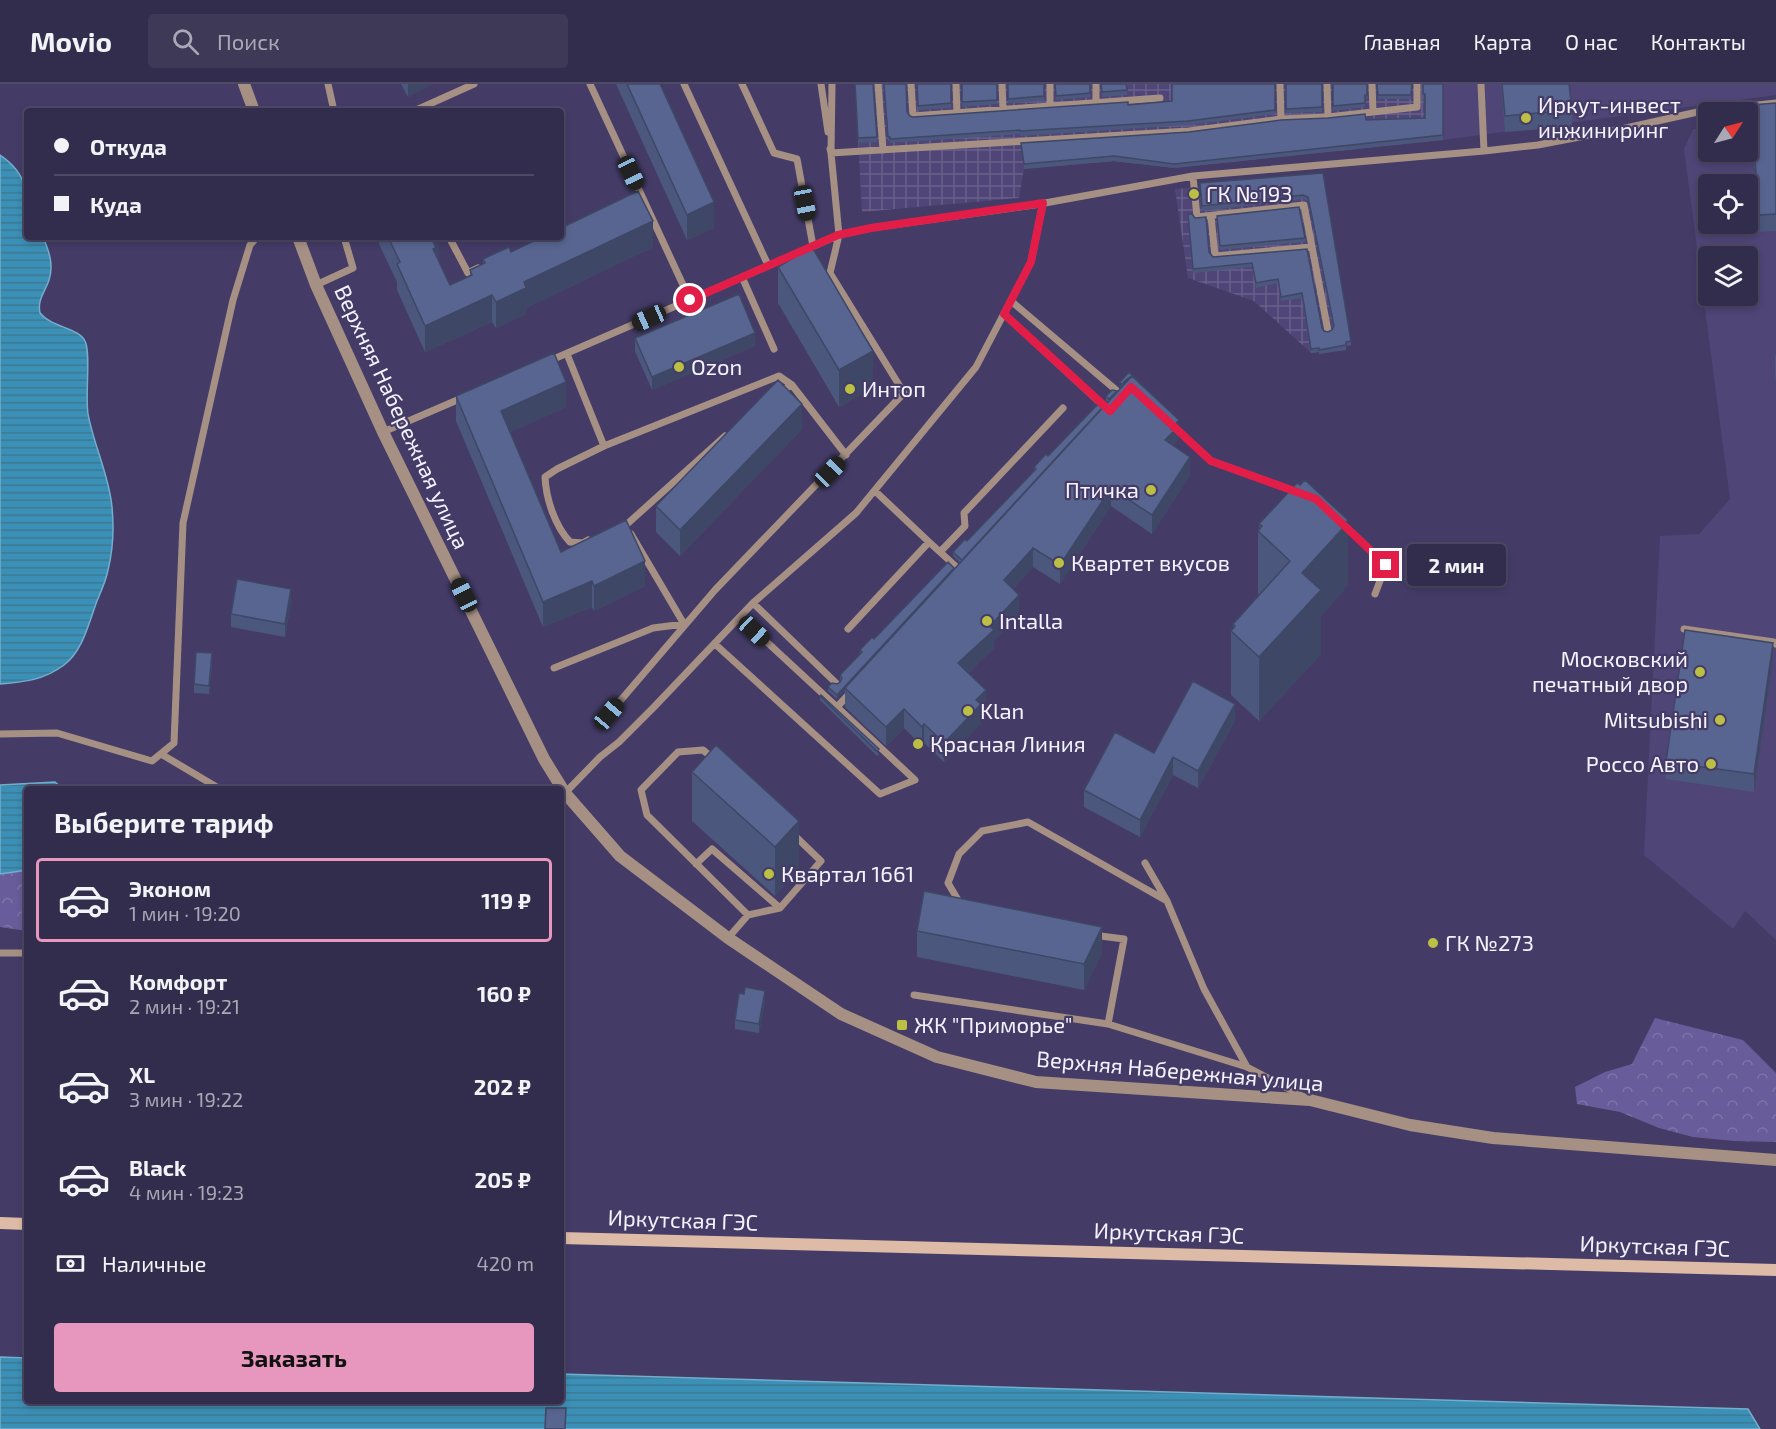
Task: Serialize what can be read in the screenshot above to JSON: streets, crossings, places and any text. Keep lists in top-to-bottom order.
{
  "streets": {
    "main road": ["Иркутская ГЭС"],
    "street": ["Верхняя Набережная улица"]
  },
  "places": {
    "other": [
      "Иркут-инвест инжиниринг",
      "ГК №193",
      "Ozon",
      "Интоп",
      "Птичка",
      "Квартет вкусов",
      "Intalla",
      "Московский печатный двор",
      "Klan",
      "Mitsubishi",
      "Красная Линия",
      "Россо Авто",
      "Квартал 1661",
      "ГК №273"
    ],
    "transit": ["ЖК \"Приморье\""]
  },
  "north": "top right",
  "page": {
    "header": "Movio",
    "search": "Поиск",
    "nav": [
      "Главная",
      "Карта",
      "О нас",
      "Контакты"
    ],
    "banner": ["Откуда", "Куда"],
    "bubble": "2 мин",
    "heading": "Выберите тариф",
    "list": [
      {
        "name": "Эконом",
        "note": "1 мин · 19:20",
        "value": "119 ₽"
      },
      {
        "name": "Комфорт",
        "note": "2 мин · 19:21",
        "value": "160 ₽"
      },
      {
        "name": "XL",
        "note": "3 мин · 19:22",
        "value": "202 ₽"
      },
      {
        "name": "Black",
        "note": "4 мин · 19:23",
        "value": "205 ₽"
      }
    ],
    "pay": ["Наличные", "420 m"],
    "buttons": "Заказать"
  }
}
